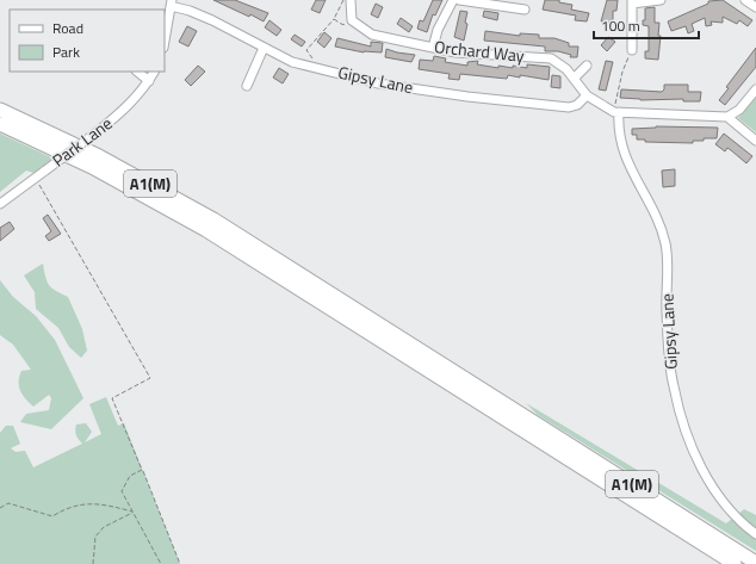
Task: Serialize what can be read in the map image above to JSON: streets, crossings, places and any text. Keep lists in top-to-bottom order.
{
  "streets": {
    "highway": ["A1(M)"],
    "street": ["Orchard Way", "Gipsy Lane", "Park Lane"]
  },
  "crossings": [
    ["Orchard Way", "Gipsy Lane"]
  ],
  "legend": ["Road", "Park"],
  "scale_bar": "100 m"
}
